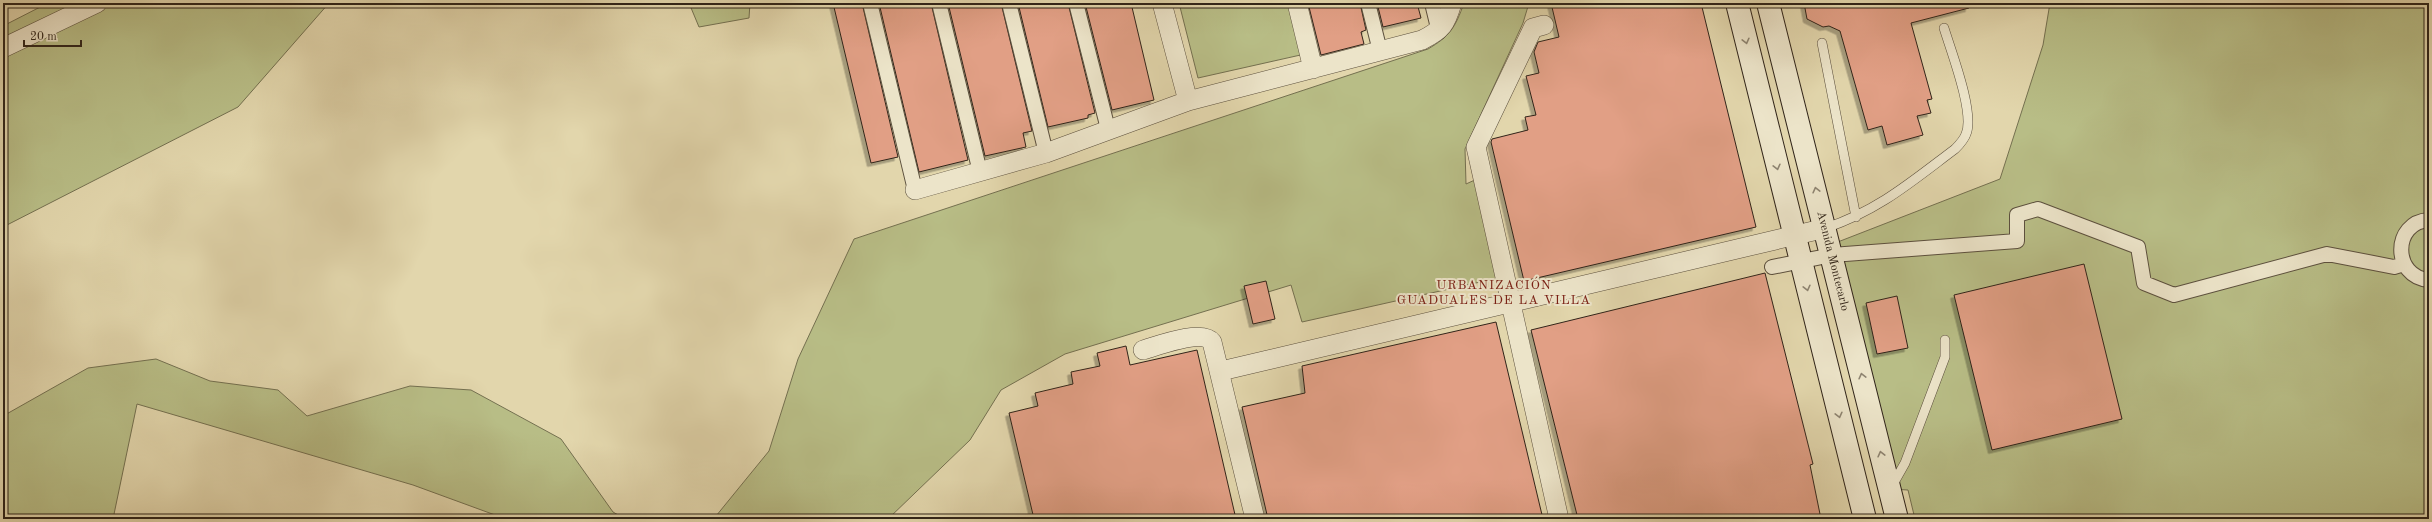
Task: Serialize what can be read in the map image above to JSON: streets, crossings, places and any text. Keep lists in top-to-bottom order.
{
  "streets": {
    "main road": ["Avenida Montecarlo"]
  },
  "districts": ["URBANIZACIÓN GUADUALES DE LA VILLA"],
  "scale_bar": "20 m"
}
